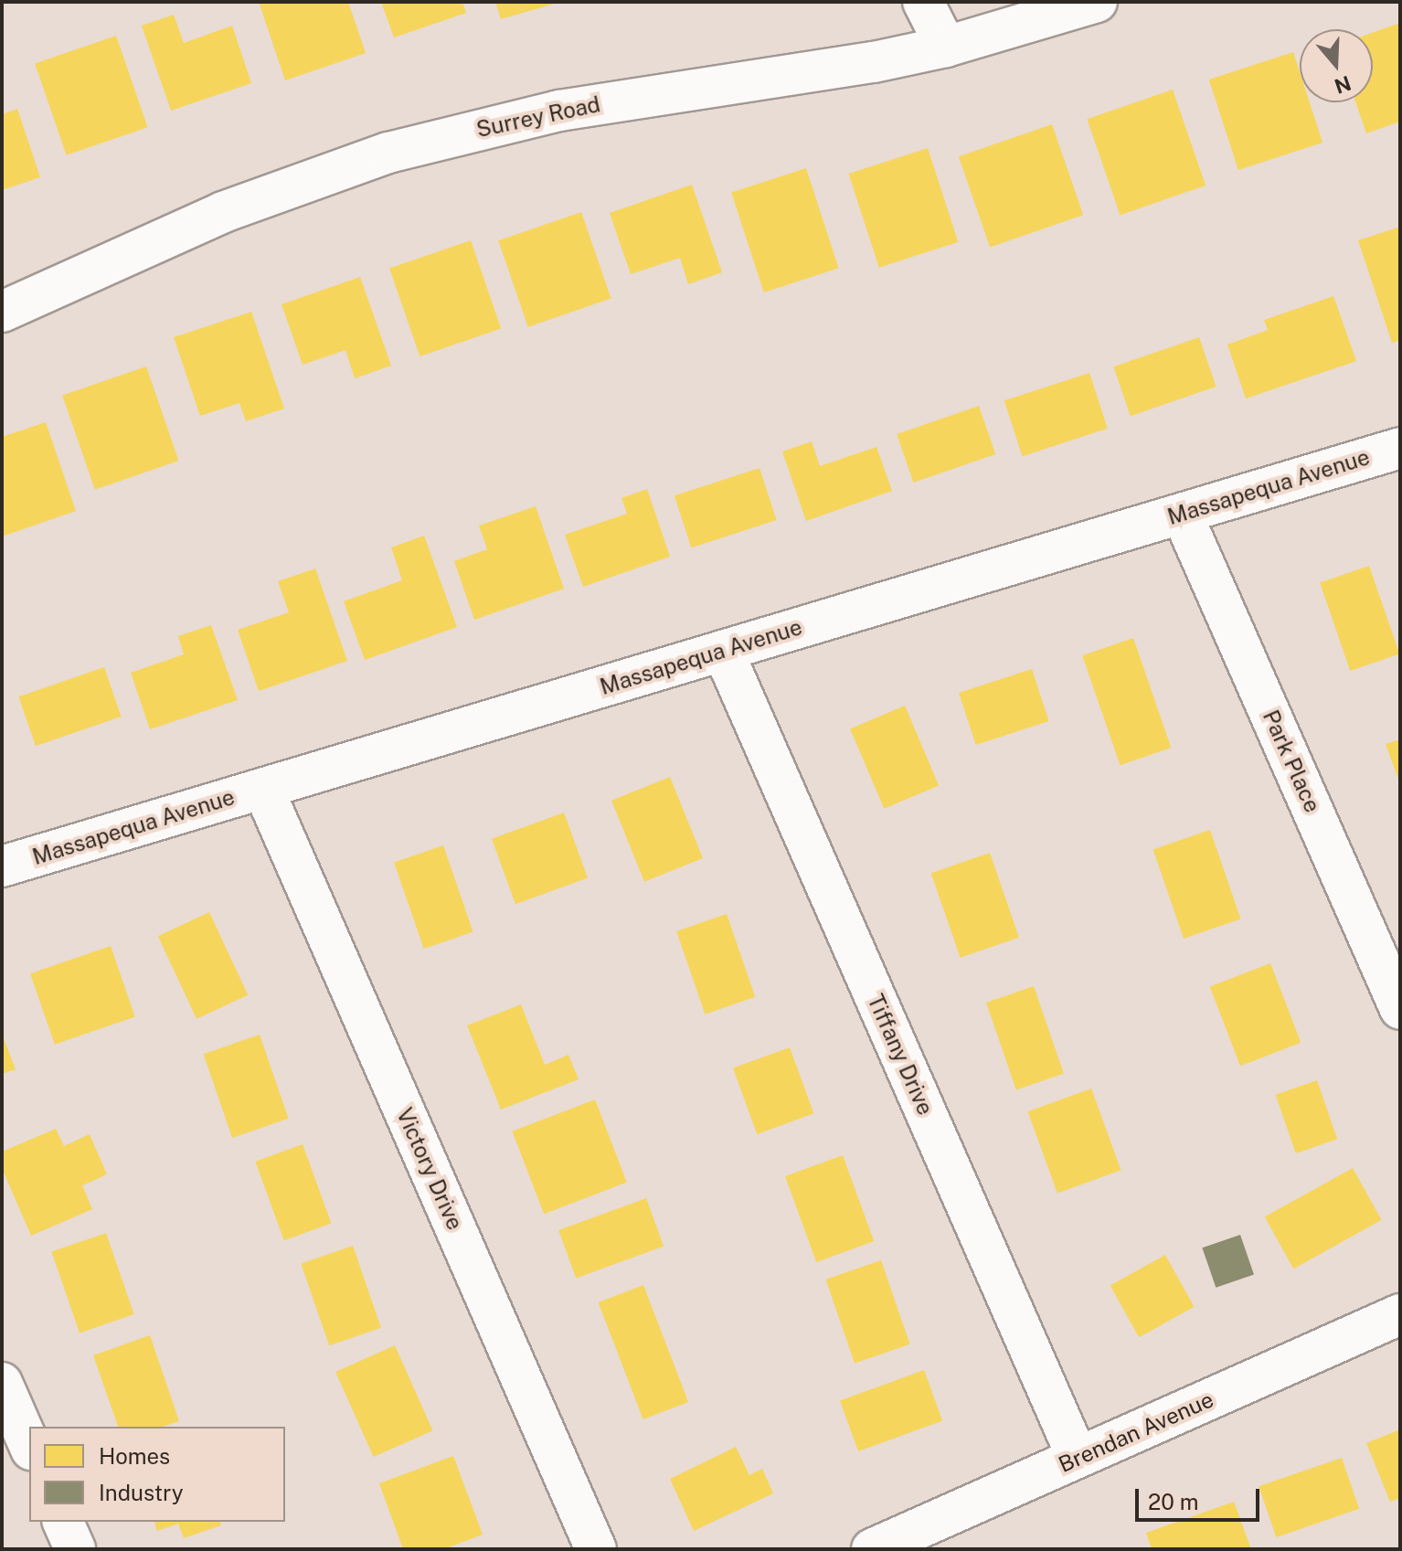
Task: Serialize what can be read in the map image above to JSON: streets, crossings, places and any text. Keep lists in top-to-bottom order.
{
  "streets": {
    "street": [
      "Surrey Road",
      "Massapequa Avenue",
      "Park Place",
      "Tiffany Drive",
      "Victory Drive",
      "Brendan Avenue"
    ]
  },
  "crossings": [
    ["Massapequa Avenue", "Park Place"],
    ["Massapequa Avenue", "Tiffany Drive"],
    ["Massapequa Avenue", "Victory Drive"],
    ["Tiffany Drive", "Brendan Avenue"]
  ],
  "legend": ["Homes", "Industry"],
  "scale_bar": "20 m",
  "north": "bottom"
}
